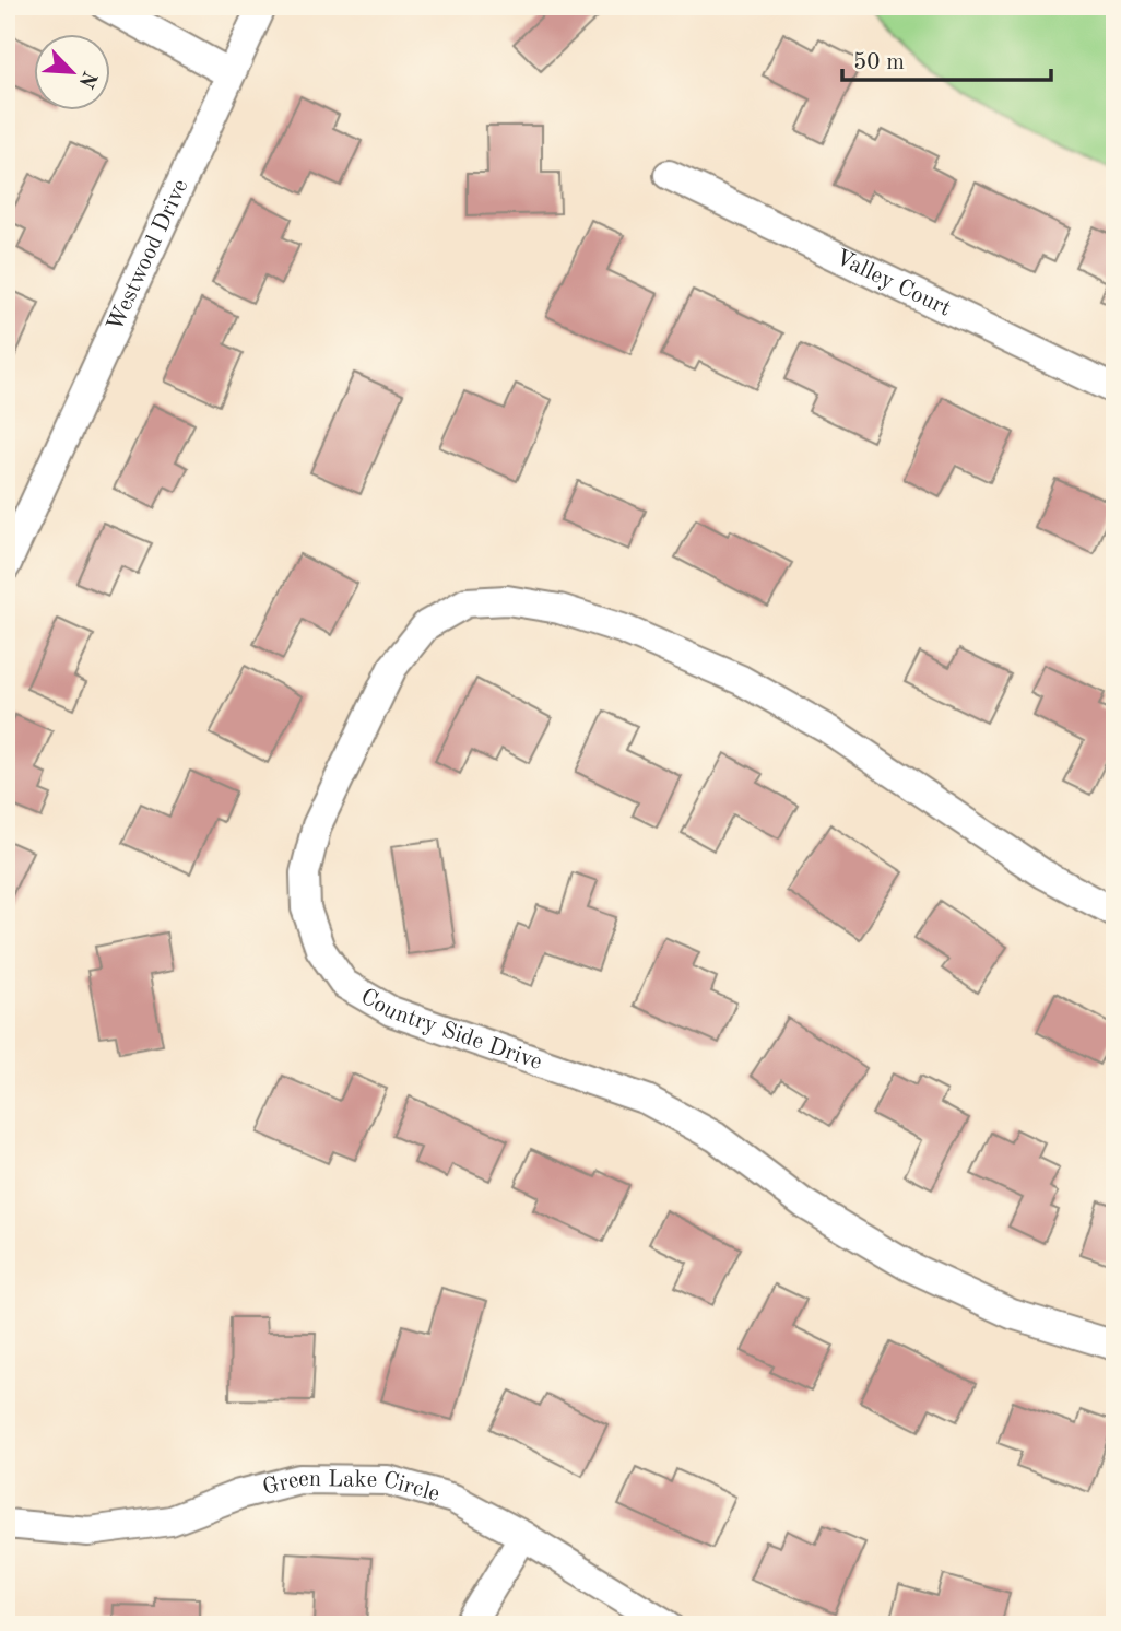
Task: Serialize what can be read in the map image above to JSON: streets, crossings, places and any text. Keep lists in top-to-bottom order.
{
  "streets": {
    "street": [
      "Westwood Drive",
      "Valley Court",
      "Country Side Drive",
      "Green Lake Circle"
    ]
  },
  "scale_bar": "50 m",
  "north": "bottom right"
}
